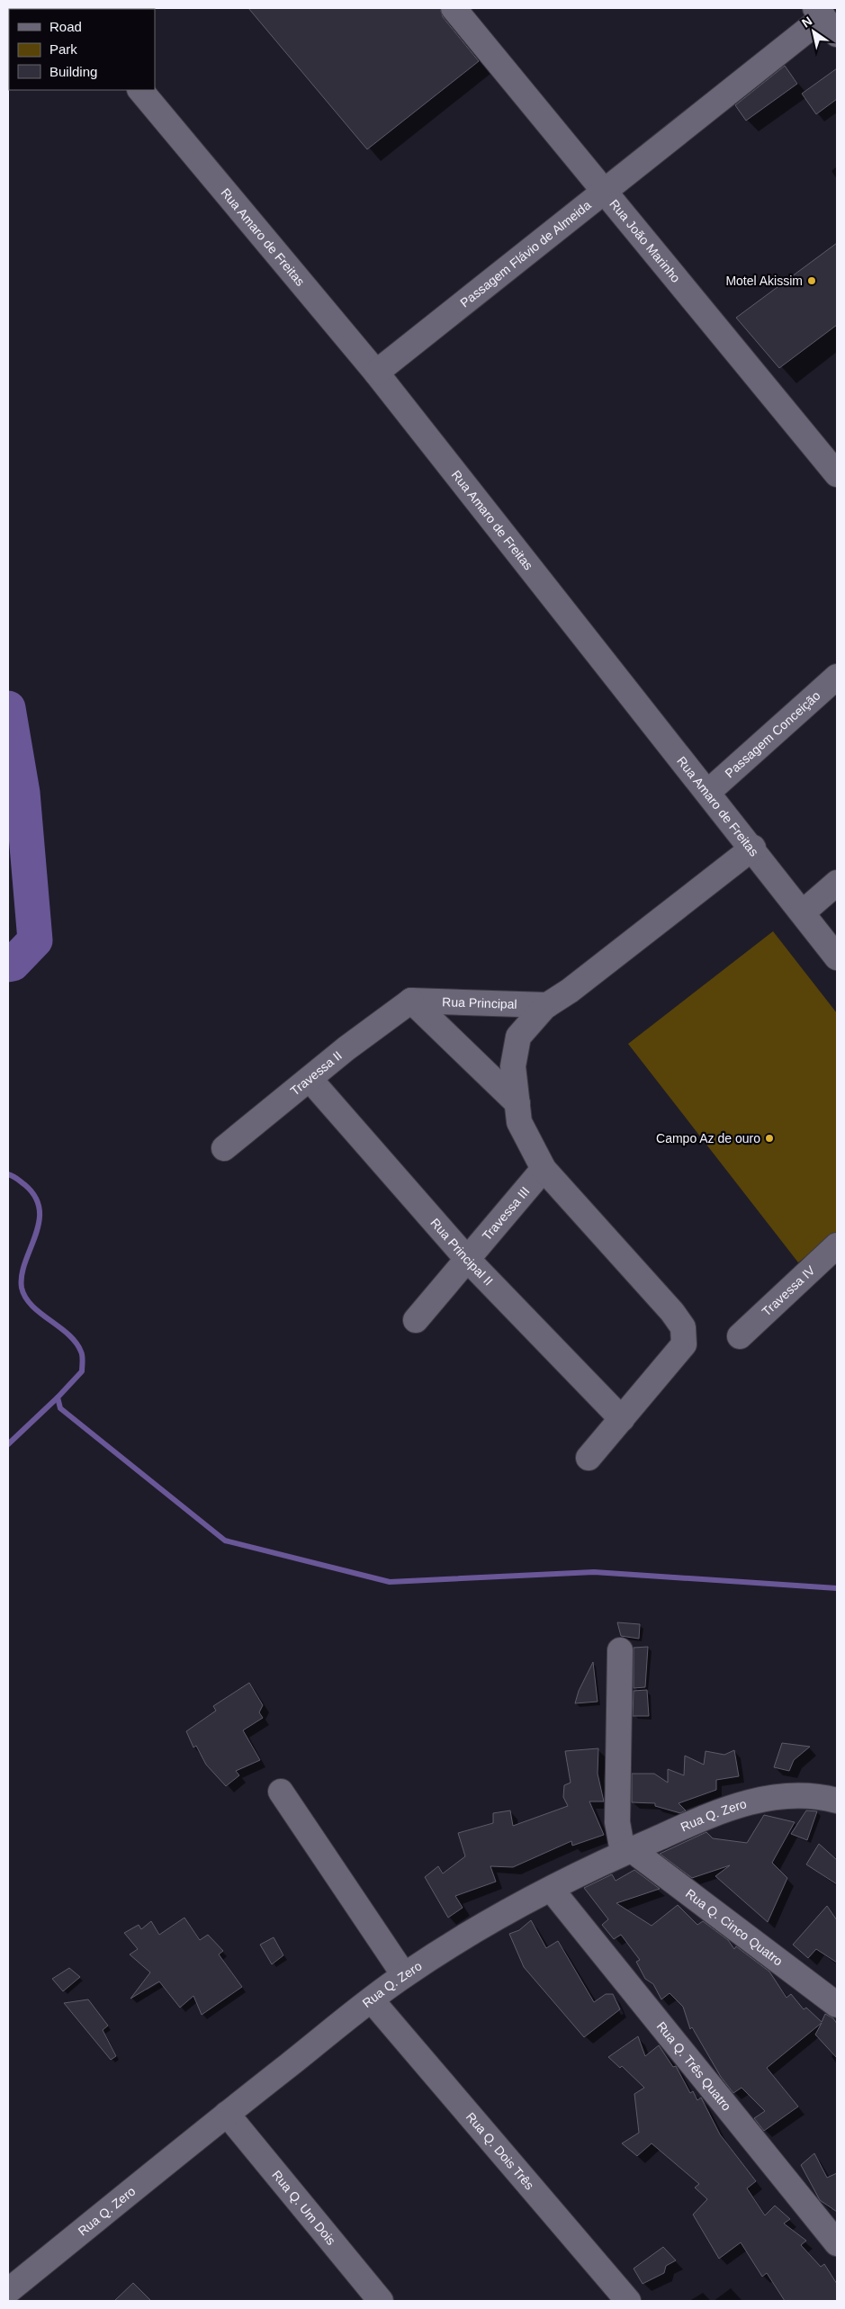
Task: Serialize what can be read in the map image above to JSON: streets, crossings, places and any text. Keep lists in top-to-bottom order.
{
  "streets": {
    "street": [
      "Rua Amaro de Freitas",
      "Rua João Marinho",
      "Passagem Flávio de Almeida",
      "Passagem Conceição",
      "Rua Principal",
      "Travessa II",
      "Travessa III",
      "Rua Principal II",
      "Travessa IV",
      "Rua Q. Zero",
      "Rua Q. Cinco Quatro",
      "Rua Q. Três Quatro",
      "Rua Q. Dois Três",
      "Rua Q. Um Dois"
    ]
  },
  "crossings": [
    ["Rua Amaro de Freitas", "Passagem Flávio de Almeida"],
    ["Rua Amaro de Freitas", "Passagem Conceição"],
    ["Rua João Marinho", "Passagem Flávio de Almeida"],
    ["Rua Principal", "Travessa II"],
    ["Travessa II", "Rua Principal II"],
    ["Travessa III", "Rua Principal II"],
    ["Rua Q. Zero", "Rua Q. Cinco Quatro"],
    ["Rua Q. Zero", "Rua Q. Três Quatro"],
    ["Rua Q. Zero", "Rua Q. Dois Três"],
    ["Rua Q. Zero", "Rua Q. Um Dois"]
  ],
  "places": ["Motel Akissim", "Campo Az de ouro"],
  "legend": ["Road", "Park", "Building"],
  "north": "top left"
}
